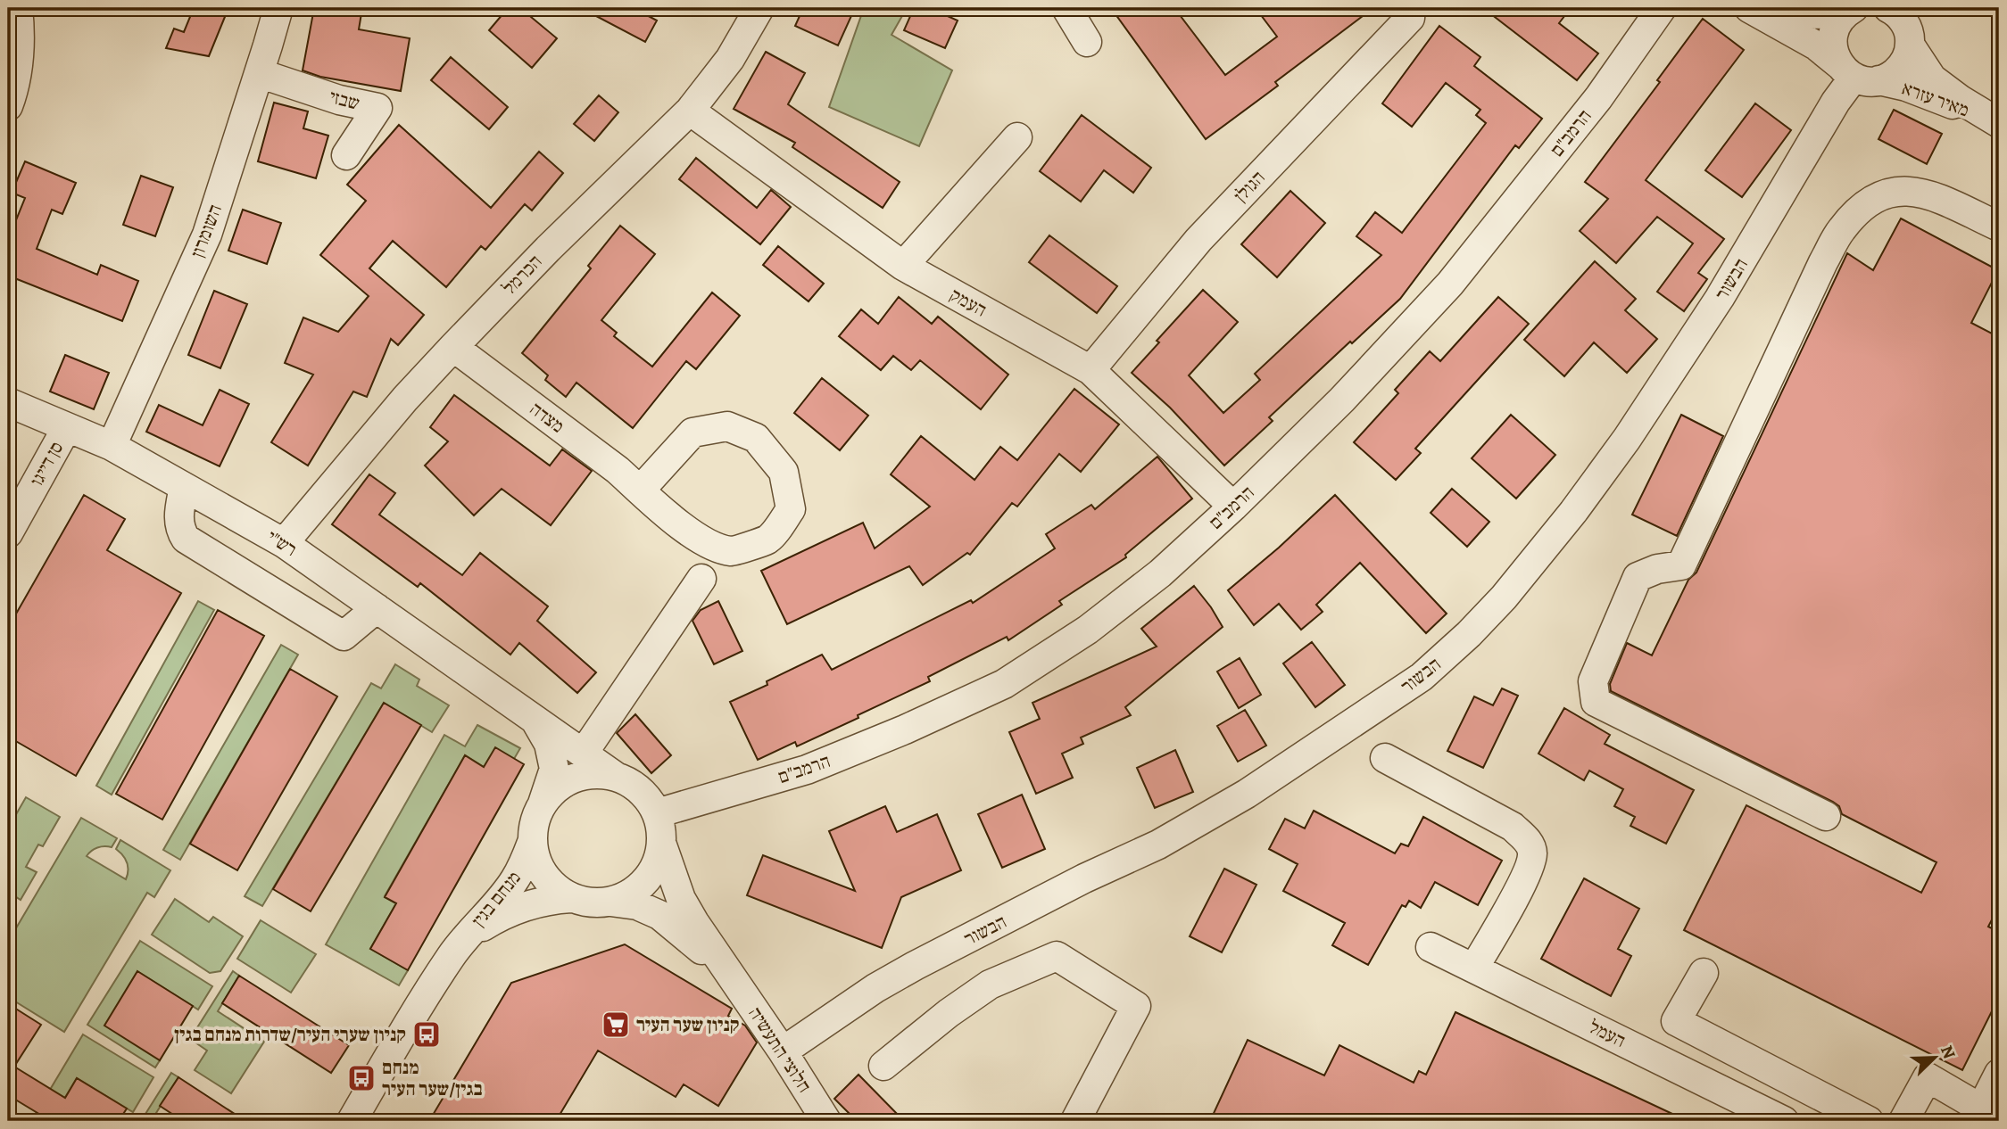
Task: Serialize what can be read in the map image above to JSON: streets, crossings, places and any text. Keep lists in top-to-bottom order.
{
  "streets": {
    "street": [
      "מאיר עזרא",
      "שבזי",
      "הרמב\"ם",
      "הגולן",
      "השומרון",
      "הכרמל",
      "הבשור",
      "העמק",
      "מצדה",
      "סן דייגו",
      "רש\"י",
      "מנחם בגין",
      "העמל",
      "חלוצי התעשיה"
    ]
  },
  "crossings": [
    ["מאיר עזרא", "הבשור"],
    ["שבזי", "השומרון"],
    ["הרמב\"ם", "העמק"],
    ["הרמב\"ם", "רש\"י"],
    ["הרמב\"ם", "מנחם בגין"],
    ["הרמב\"ם", "חלוצי התעשיה"],
    ["הגולן", "העמק"],
    ["השומרון", "רש\"י"],
    ["הכרמל", "העמק"],
    ["הכרמל", "מצדה"],
    ["הכרמל", "רש\"י"],
    ["הבשור", "חלוצי התעשיה"],
    ["סן דייגו", "רש\"י"],
    ["רש\"י", "מנחם בגין"],
    ["רש\"י", "חלוצי התעשיה"],
    ["מנחם בגין", "חלוצי התעשיה"]
  ],
  "places": {
    "supermarket": ["קניון שער העיר"],
    "bus stop": ["קניון שערי העיר/שדרות מנחם בגין", "מנחם בגין/שער העיר"]
  },
  "north": "top right"
}
